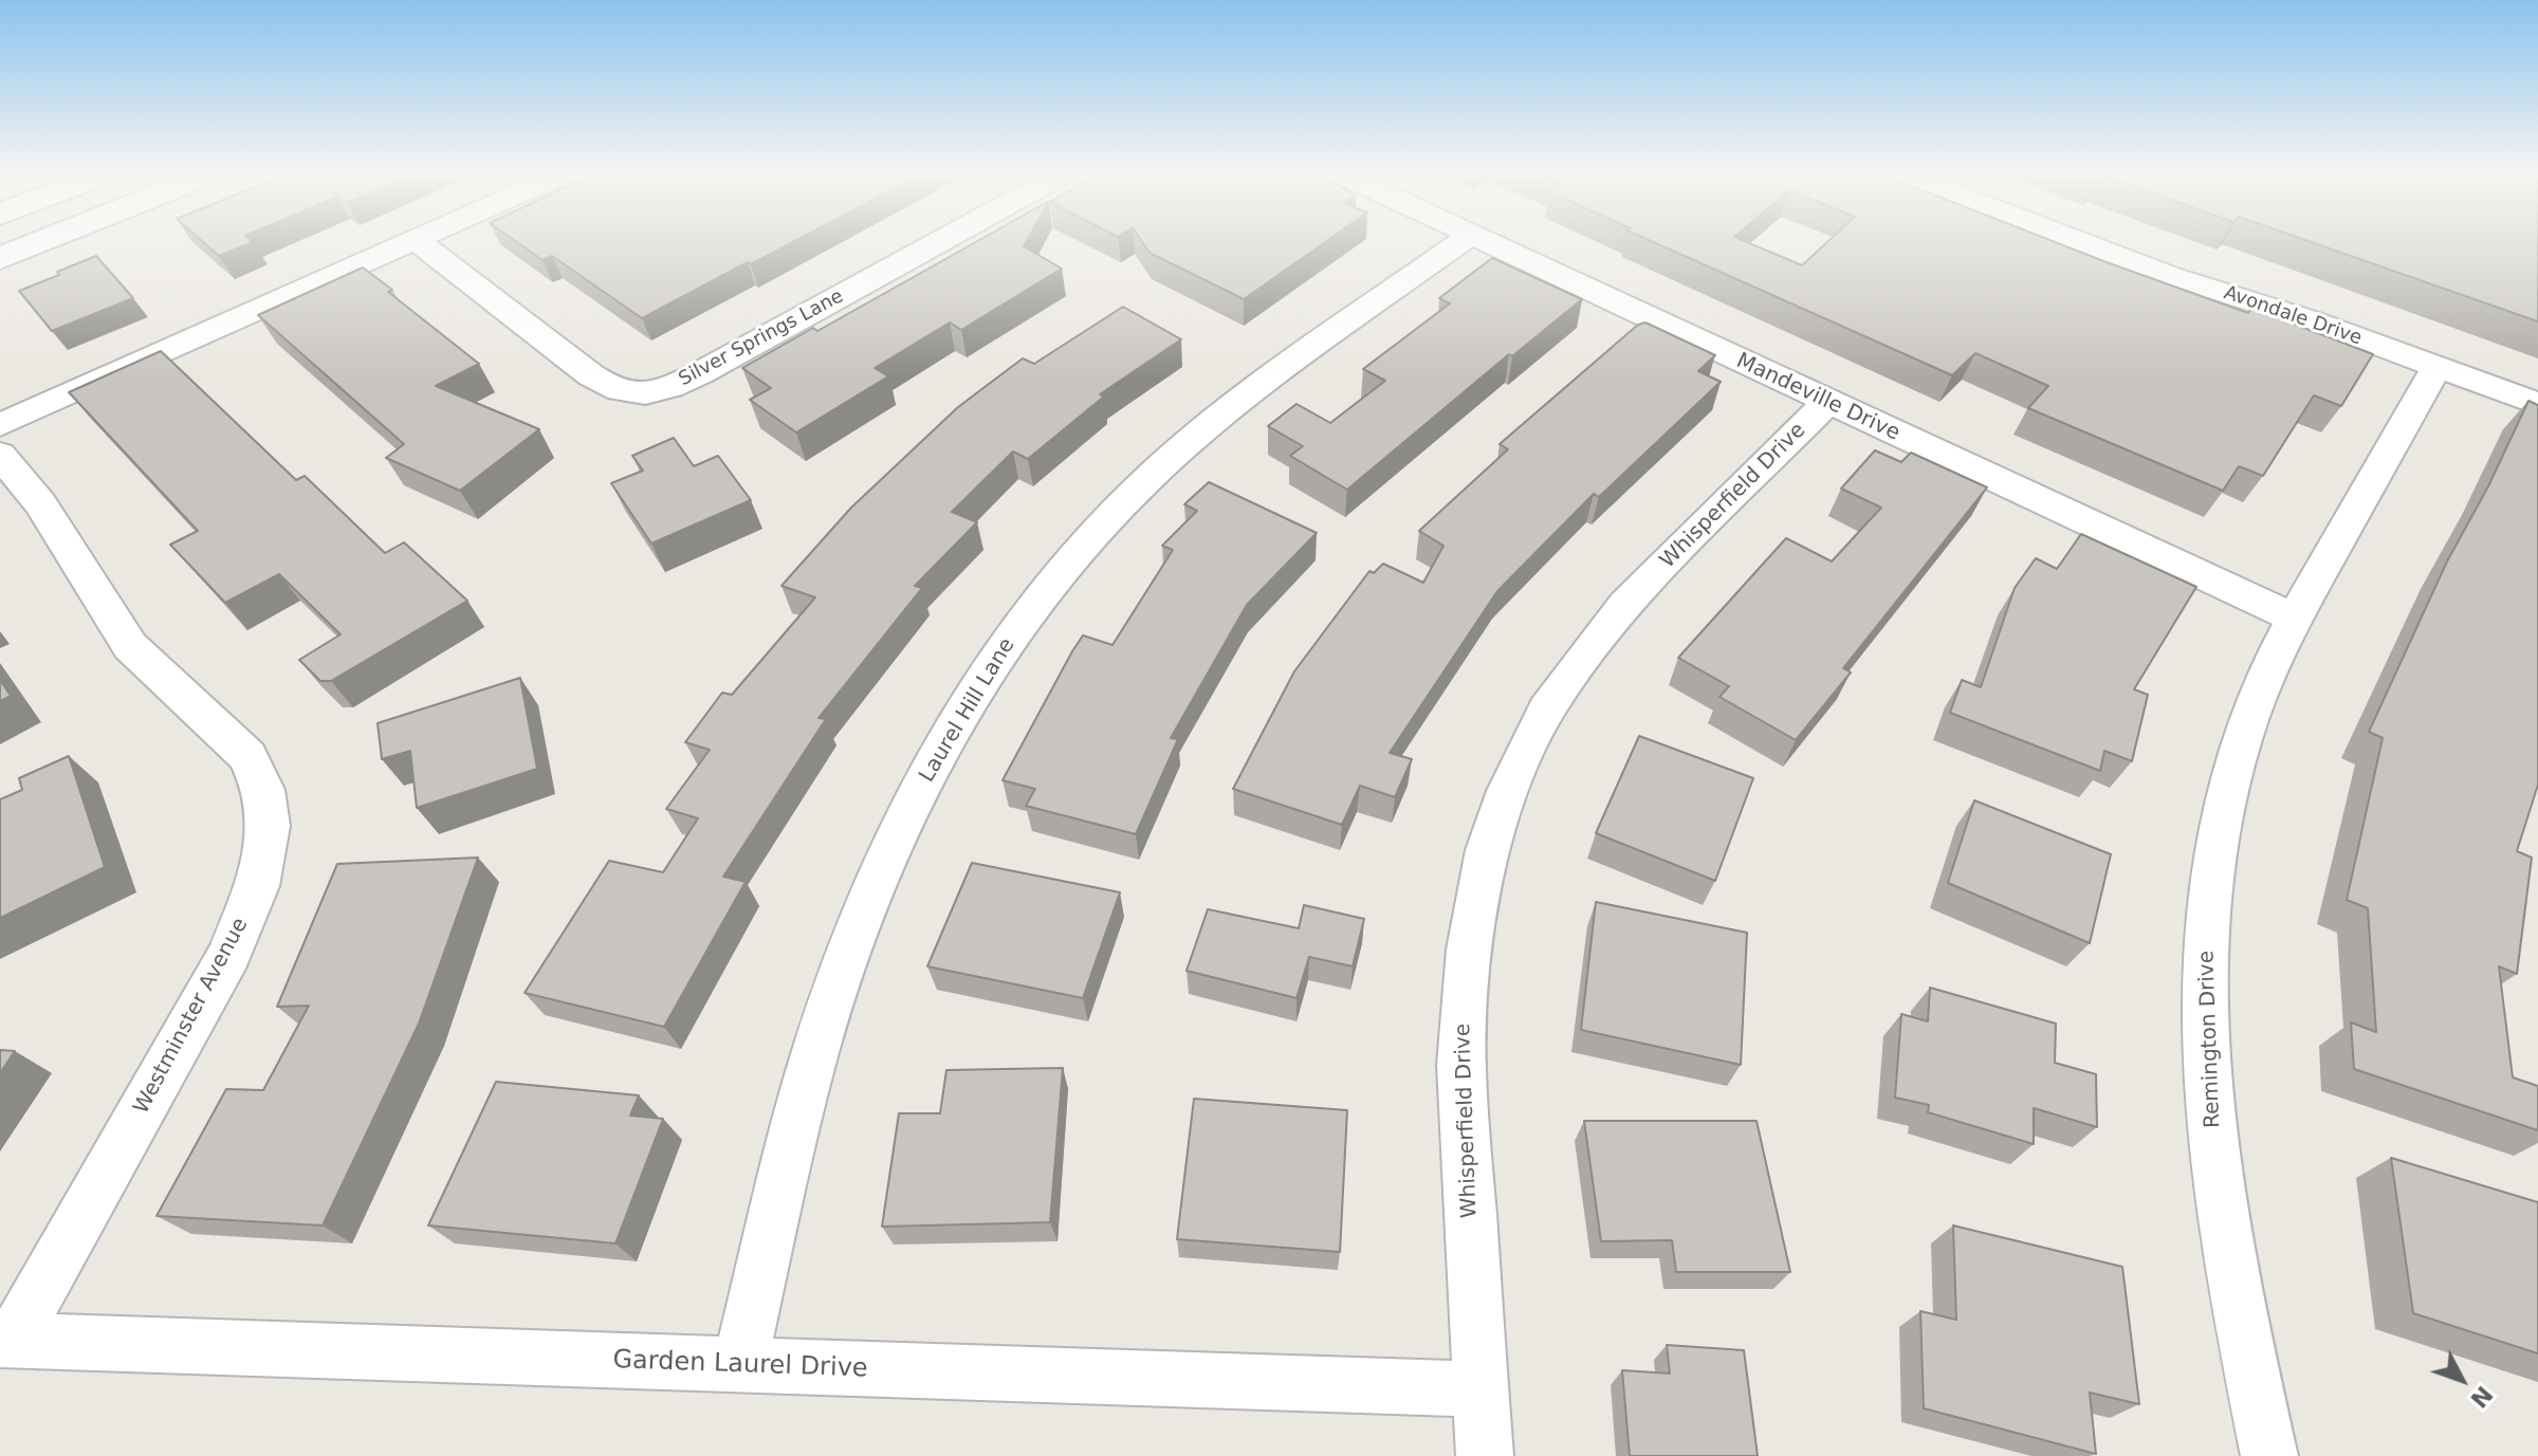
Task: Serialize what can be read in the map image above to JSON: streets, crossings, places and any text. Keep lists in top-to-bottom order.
{
  "streets": {
    "street": [
      "Avondale Drive",
      "Silver Springs Lane",
      "Mandeville Drive",
      "Whisperfield Drive",
      "Laurel Hill Lane",
      "Westminster Avenue",
      "Remington Drive",
      "Garden Laurel Drive"
    ]
  },
  "crossings": [
    ["Avondale Drive", "Remington Drive"],
    ["Mandeville Drive", "Whisperfield Drive"],
    ["Mandeville Drive", "Remington Drive"],
    ["Whisperfield Drive", "Garden Laurel Drive"],
    ["Laurel Hill Lane", "Garden Laurel Drive"],
    ["Westminster Avenue", "Garden Laurel Drive"]
  ],
  "north": "bottom right"
}
